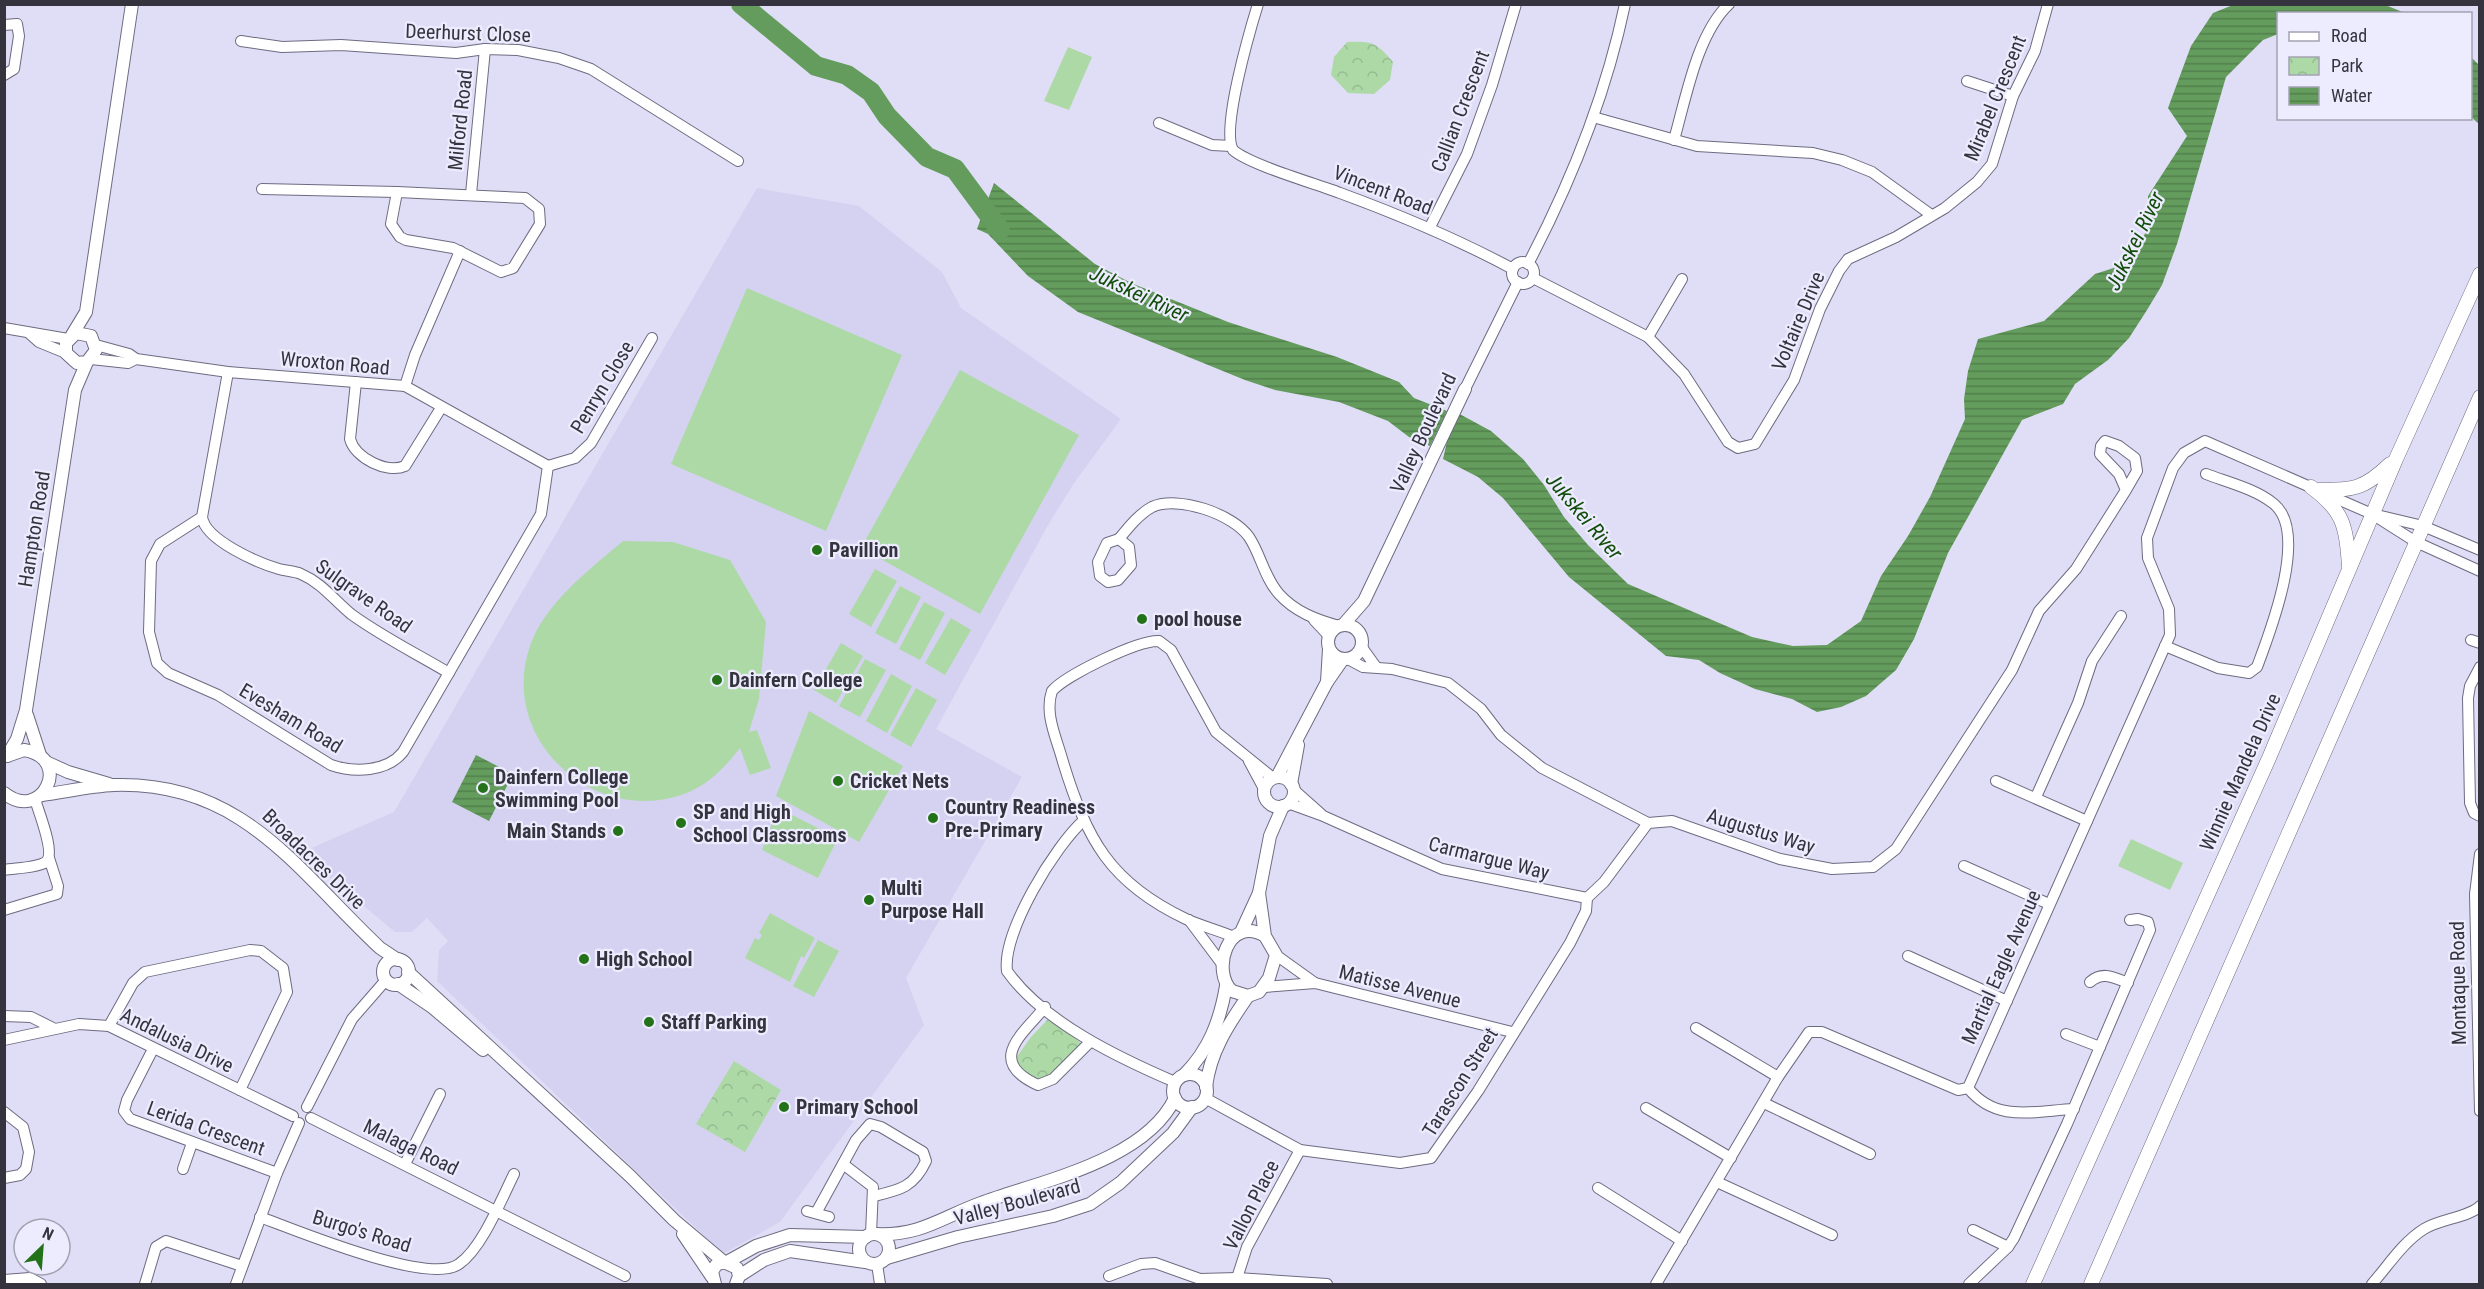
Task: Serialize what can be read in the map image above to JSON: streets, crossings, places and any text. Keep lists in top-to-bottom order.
{
  "streets": {
    "main road": ["Winnie Mandela Drive"],
    "street": [
      "Deerhurst Close",
      "Mirabel Crescent",
      "Callian Crescent",
      "Milford Road",
      "Vincent Road",
      "Voltaire Drive",
      "Wroxton Road",
      "Penryn Close",
      "Valley Boulevard",
      "Hampton Road",
      "Sulgrave Road",
      "Evesham Road",
      "Augustus Way",
      "Carmargue Way",
      "Broadacres Drive",
      "Martial Eagle Avenue",
      "Montaque Road",
      "Matisse Avenue",
      "Andalusia Drive",
      "Tarascon Street",
      "Lerida Crescent",
      "Malaga Road",
      "Vallon Place",
      "Burgo's Road"
    ]
  },
  "crossings": [
    ["Deerhurst Close", "Milford Road"],
    ["Mirabel Crescent", "Voltaire Drive"],
    ["Callian Crescent", "Vincent Road"],
    ["Vincent Road", "Voltaire Drive"],
    ["Vincent Road", "Valley Boulevard"],
    ["Voltaire Drive", "Valley Boulevard"],
    ["Wroxton Road", "Penryn Close"],
    ["Wroxton Road", "Hampton Road"],
    ["Wroxton Road", "Evesham Road"],
    ["Penryn Close", "Evesham Road"],
    ["Valley Boulevard", "Augustus Way"],
    ["Valley Boulevard", "Broadacres Drive"],
    ["Valley Boulevard", "Tarascon Street"],
    ["Hampton Road", "Broadacres Drive"],
    ["Sulgrave Road", "Evesham Road"],
    ["Augustus Way", "Tarascon Street"],
    ["Carmargue Way", "Tarascon Street"],
    ["Matisse Avenue", "Tarascon Street"],
    ["Andalusia Drive", "Lerida Crescent"],
    ["Tarascon Street", "Vallon Place"],
    ["Malaga Road", "Burgo's Road"]
  ],
  "water": ["Jukskei River"],
  "places": [
    "Pavillion",
    "pool house",
    "Dainfern College",
    "Cricket Nets",
    "Dainfern College Swimming Pool",
    "Country Readiness Pre-Primary",
    "SP and High School Classrooms",
    "Main Stands",
    "Multi Purpose Hall",
    "High School",
    "Staff Parking",
    "Primary School"
  ],
  "legend": ["Road", "Park", "Water"],
  "north": "top right"
}
